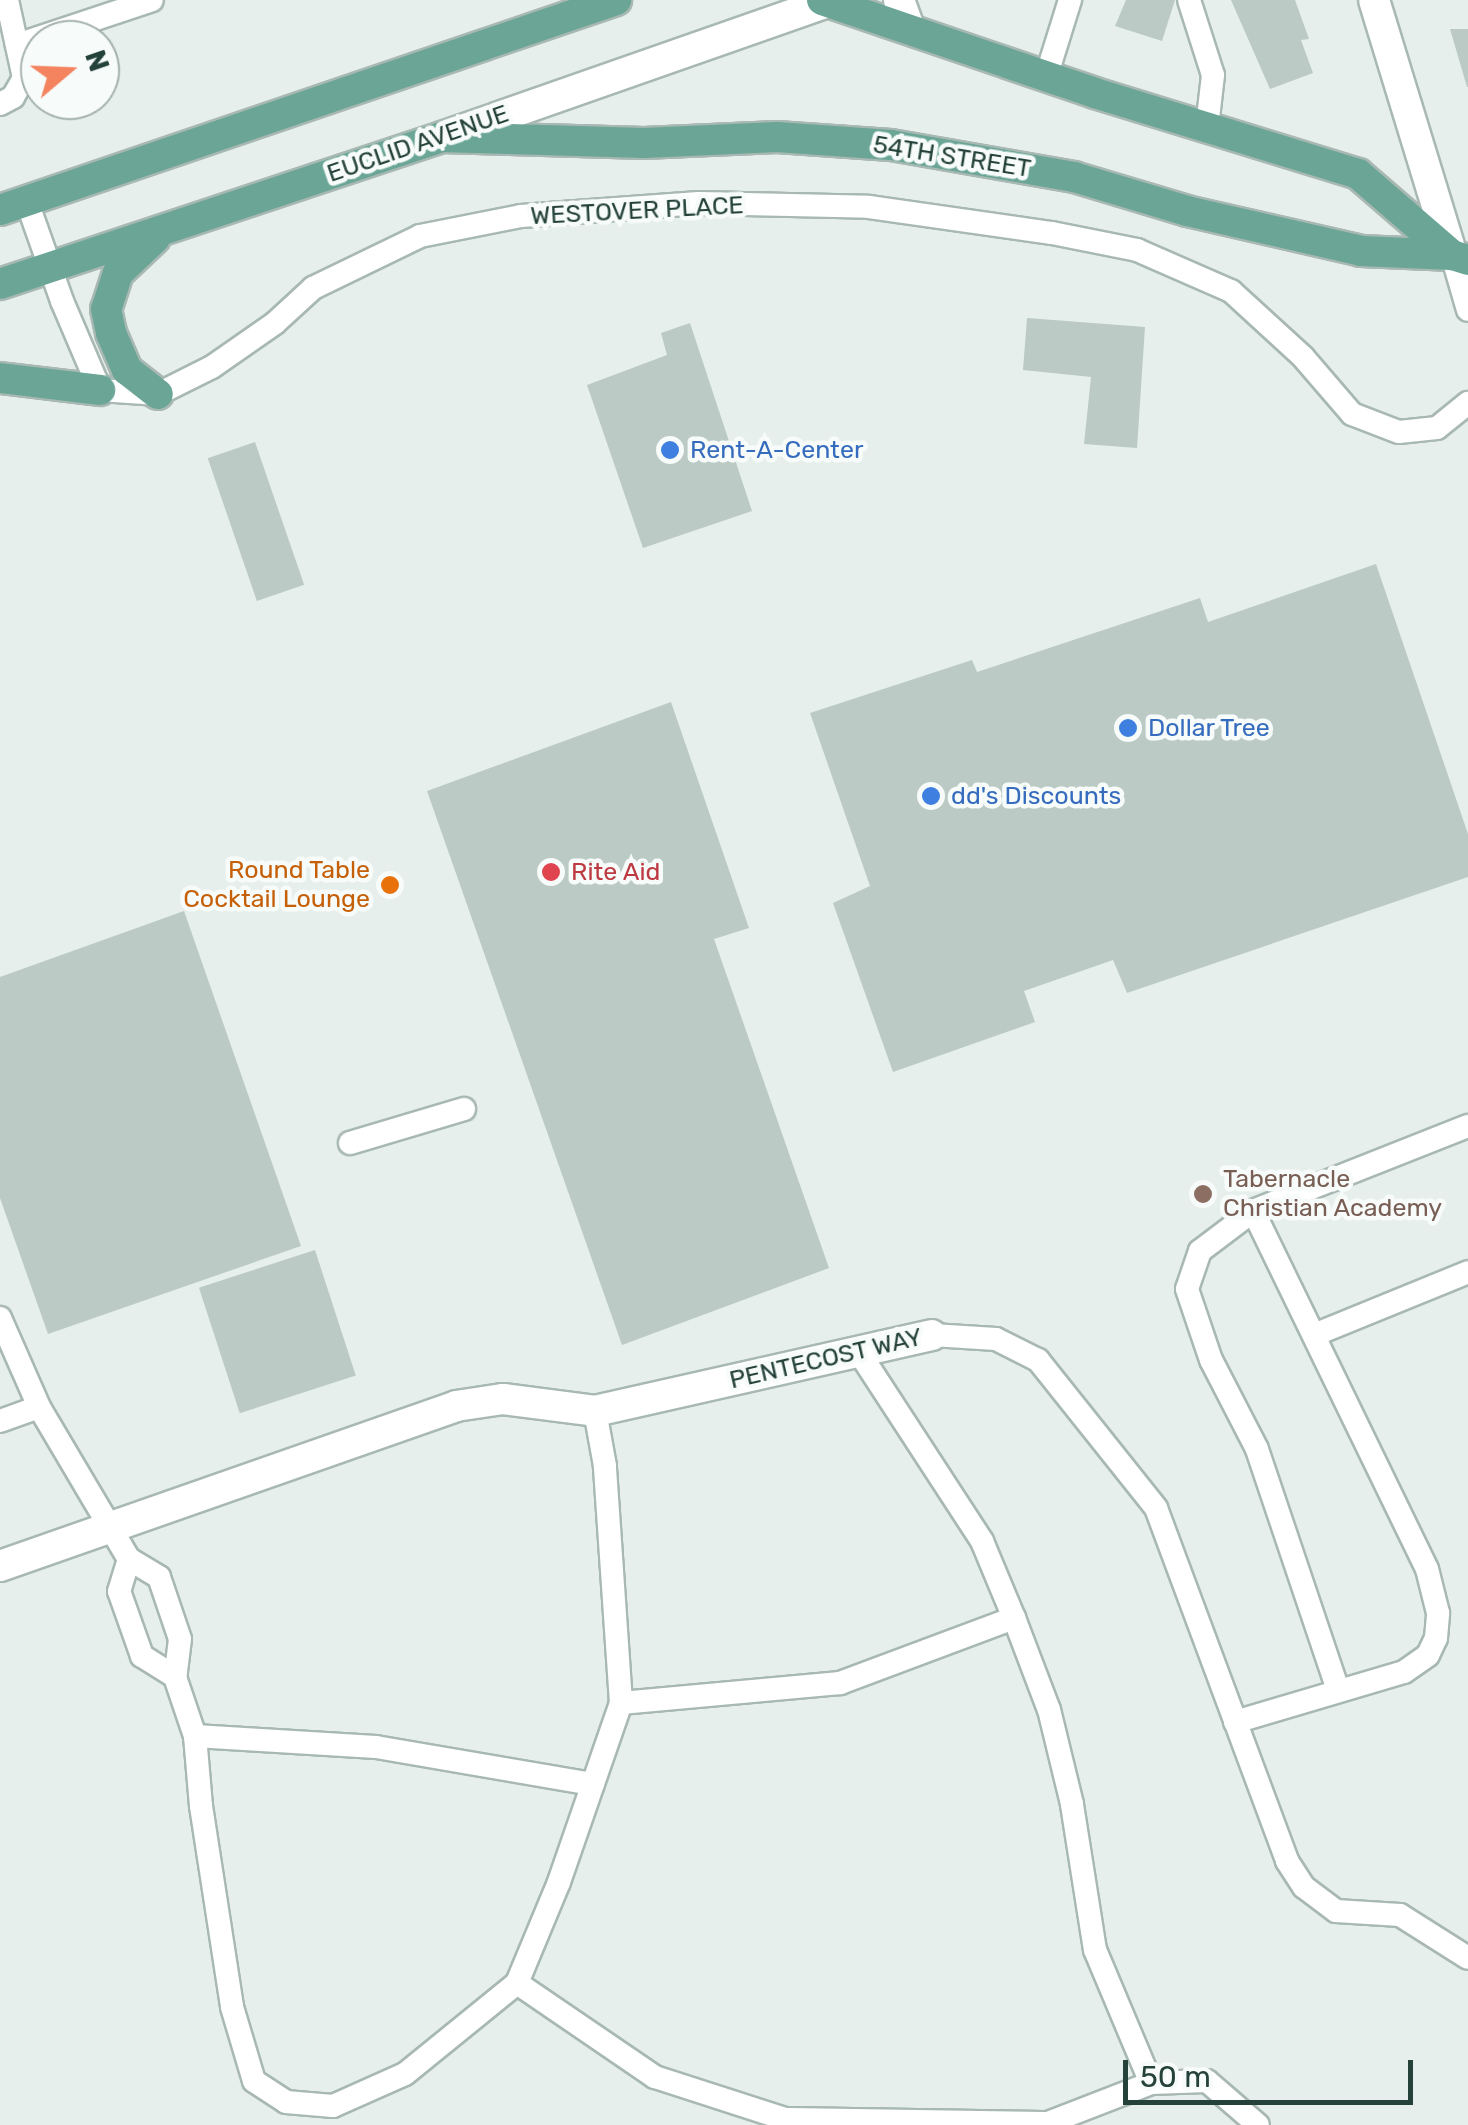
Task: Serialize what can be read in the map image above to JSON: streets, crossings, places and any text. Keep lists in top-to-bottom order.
{
  "streets": {
    "main road": ["EUCLID AVENUE", "54TH STREET"],
    "street": ["PENTECOST WAY"],
    "lane": ["WESTOVER PLACE"]
  },
  "crossings": [
    ["EUCLID AVENUE", "54TH STREET"]
  ],
  "places": [
    "Rent-A-Center",
    "Dollar Tree",
    "dd's Discounts",
    "Rite Aid",
    "Round Table Cocktail Lounge",
    "Tabernacle Christian Academy"
  ],
  "scale_bar": "50 m",
  "north": "right"
}
